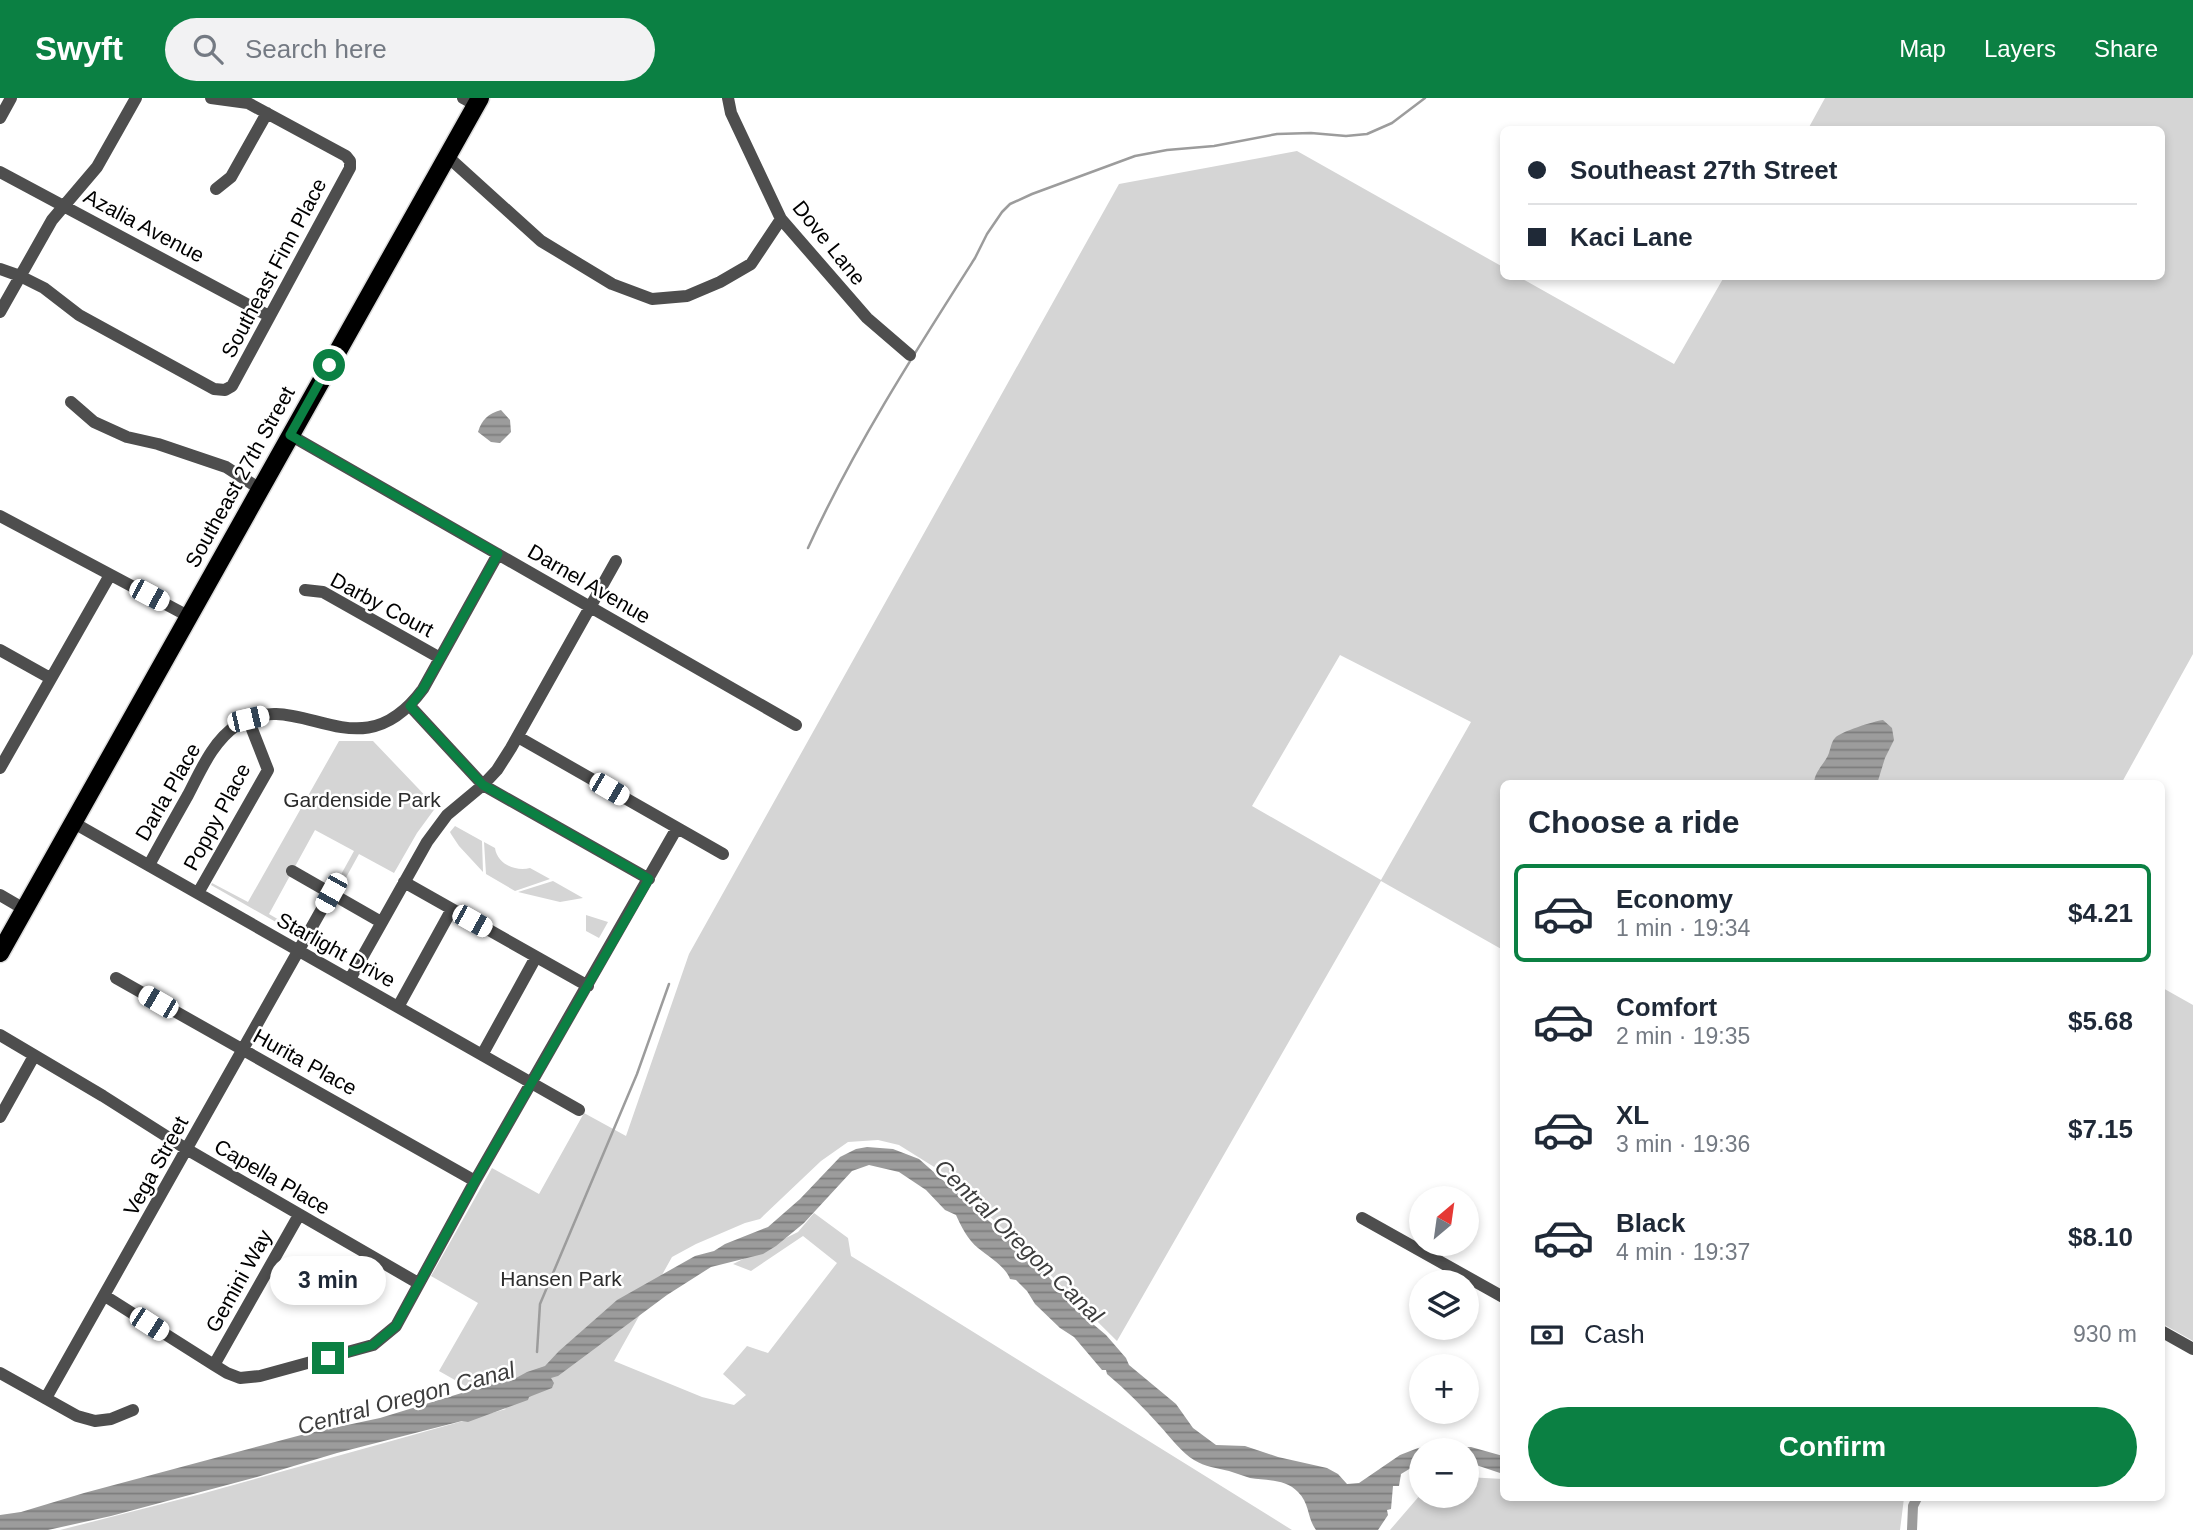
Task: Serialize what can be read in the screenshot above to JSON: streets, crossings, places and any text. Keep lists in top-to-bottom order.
{
  "streets": {
    "main road": ["Southeast 27th Street"],
    "street": [
      "Azalia Avenue",
      "Dove Lane",
      "Southeast Finn Place",
      "Darnel Avenue",
      "Darby Court",
      "Darla Place",
      "Poppy Place",
      "Starlight Drive",
      "Hurita Place",
      "Vega Street",
      "Capella Place",
      "Gemini Way"
    ]
  },
  "crossings": [
    ["Azalia Avenue", "Southeast Finn Place"],
    ["Southeast 27th Street", "Darnel Avenue"],
    ["Southeast 27th Street", "Starlight Drive"],
    ["Darla Place", "Poppy Place"],
    ["Darla Place", "Starlight Drive"],
    ["Poppy Place", "Starlight Drive"],
    ["Starlight Drive", "Vega Street"],
    ["Hurita Place", "Vega Street"],
    ["Vega Street", "Capella Place"],
    ["Capella Place", "Gemini Way"]
  ],
  "water": ["Central Oregon Canal"],
  "parks": ["Gardenside Park", "Hansen Park"],
  "north": "top right",
  "page": {
    "header": "Swyft",
    "search": "Search here",
    "nav": ["Map", "Layers", "Share"],
    "banner": ["Southeast 27th Street", "Kaci Lane"],
    "heading": "Choose a ride",
    "list": [
      {
        "name": "Economy",
        "note": "1 min · 19:34",
        "value": "$4.21"
      },
      {
        "name": "Comfort",
        "note": "2 min · 19:35",
        "value": "$5.68"
      },
      {
        "name": "XL",
        "note": "3 min · 19:36",
        "value": "$7.15"
      },
      {
        "name": "Black",
        "note": "4 min · 19:37",
        "value": "$8.10"
      }
    ],
    "map_buttons": ["+", "−"],
    "bubble": "3 min",
    "pay": ["Cash", "930 m"],
    "buttons": "Confirm"
  }
}
